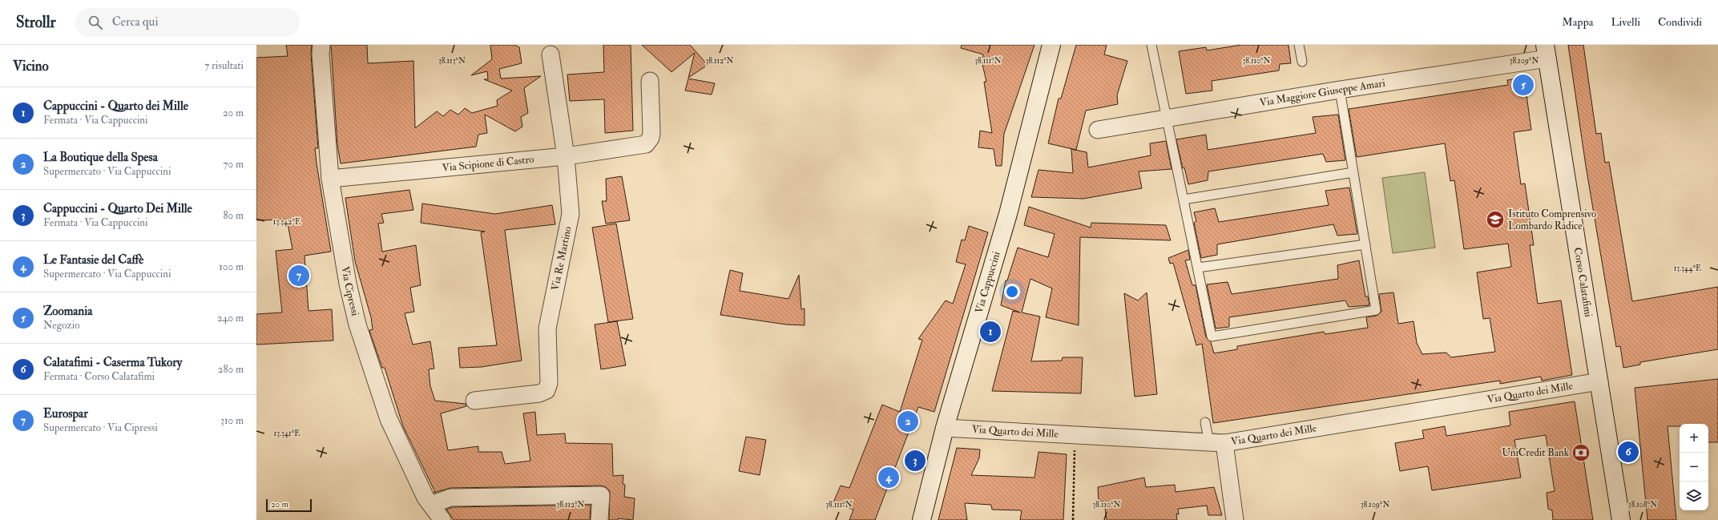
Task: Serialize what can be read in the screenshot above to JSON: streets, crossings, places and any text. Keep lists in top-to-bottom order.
{
  "streets": {
    "street": [
      "Via Maggiore Giuseppe Amari",
      "Via Scipione di Castro",
      "Via Re Martino",
      "Corso Calatafimi",
      "Via Cappuccini",
      "Via Cipressi",
      "Via Quarto dei Mille"
    ]
  },
  "crossings": [
    ["Via Maggiore Giuseppe Amari", "Corso Calatafimi"],
    ["Via Scipione di Castro", "Via Re Martino"],
    ["Via Scipione di Castro", "Via Cipressi"],
    ["Corso Calatafimi", "Via Quarto dei Mille"],
    ["Via Cappuccini", "Via Quarto dei Mille"]
  ],
  "places": {
    "school or university": ["Istituto Comprensivo Lombardo Radice"],
    "bank": ["UniCredit Bank"]
  },
  "scale_bar": "20 m",
  "page": {
    "header": "Strollr",
    "search": "Cerca qui",
    "nav": ["Mappa", "Livelli", "Condividi"],
    "heading": ["Vicino", "7 risultati"],
    "pins": [
      "5",
      "7",
      "1",
      "2",
      "6",
      "3",
      "4"
    ],
    "list": [
      {
        "mark": "1",
        "name": "Cappuccini - Quarto dei Mille",
        "note": "Fermata · Via Cappuccini",
        "value": "20 m"
      },
      {
        "mark": "2",
        "name": "La Boutique della Spesa",
        "note": "Supermercato · Via Cappuccini",
        "value": "70 m"
      },
      {
        "mark": "3",
        "name": "Cappuccini - Quarto Dei Mille",
        "note": "Fermata · Via Cappuccini",
        "value": "80 m"
      },
      {
        "mark": "4",
        "name": "Le Fantasie del Caffè",
        "note": "Supermercato · Via Cappuccini",
        "value": "100 m"
      },
      {
        "mark": "5",
        "name": "Zoomania",
        "note": "Negozio",
        "value": "240 m"
      },
      {
        "mark": "6",
        "name": "Calatafimi - Caserma Tukory",
        "note": "Fermata · Corso Calatafimi",
        "value": "280 m"
      },
      {
        "mark": "7",
        "name": "Eurospar",
        "note": "Supermercato · Via Cipressi",
        "value": "310 m"
      }
    ],
    "map_buttons": ["+", "−"],
    "scale": "20 m"
  },
  "coordinates": [
    "38.113°N",
    "38.112°N",
    "38.111°N",
    "38.110°N",
    "38.109°N",
    "13.342°E",
    "13.344°E",
    "13.341°E",
    "38.108°N"
  ]
}
